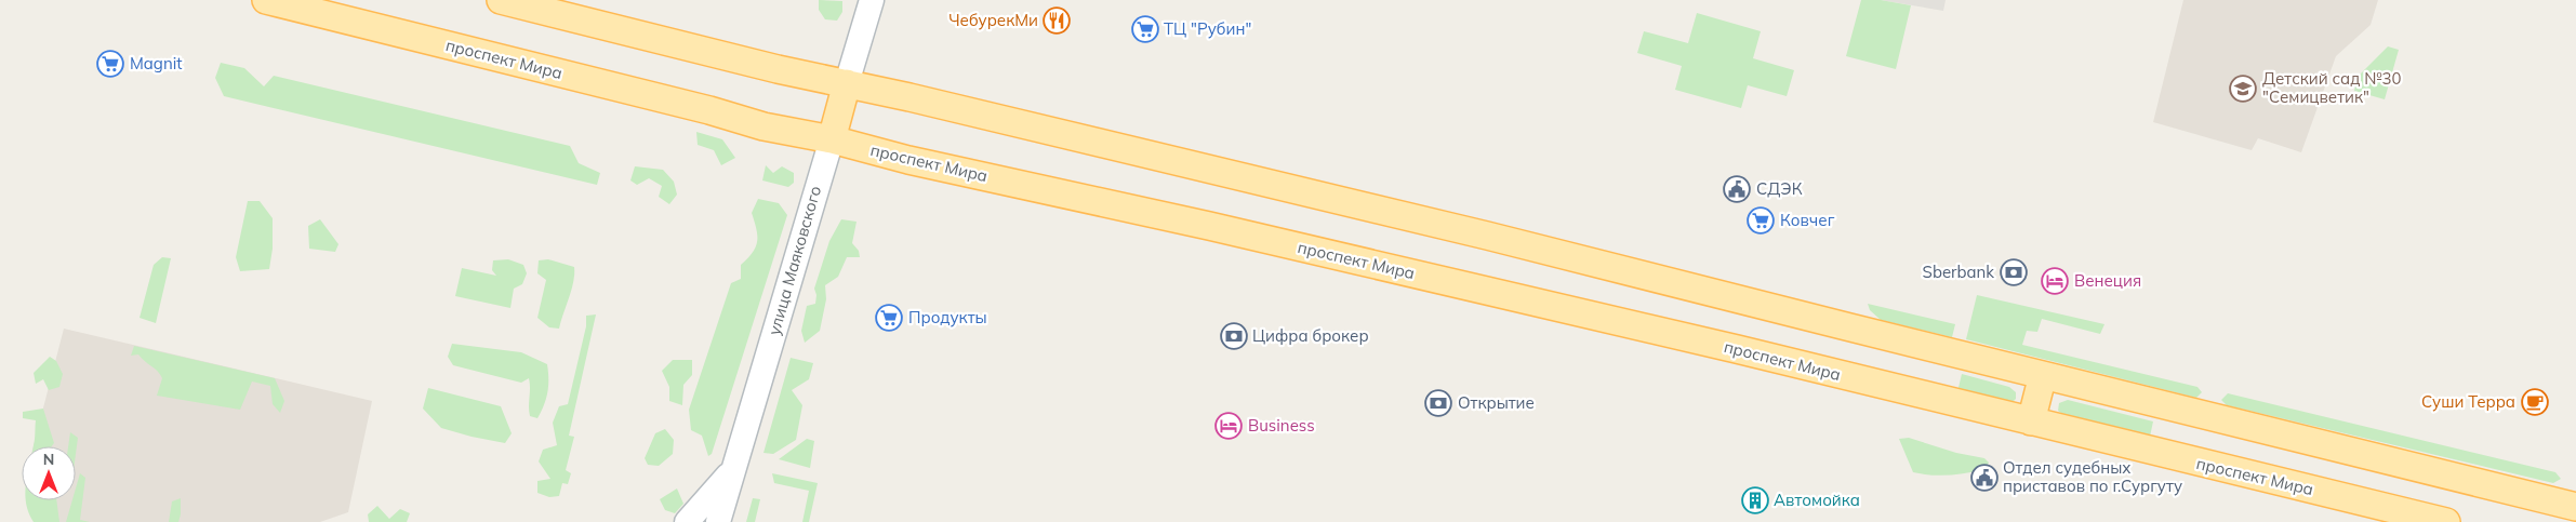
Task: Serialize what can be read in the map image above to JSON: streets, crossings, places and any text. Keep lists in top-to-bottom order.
{
  "streets": {
    "main road": ["проспект Мира", "улица Маяковского"]
  },
  "crossings": [
    ["проспект Мира", "улица Маяковского"]
  ],
  "places": {
    "restaurant": ["ЧебурекМи"],
    "supermarket": [
      "ТЦ \"Рубин\"",
      "Magnit",
      "Ковчег",
      "Продукты"
    ],
    "school or university": ["Детский сад №30 \"Семицветик\""],
    "public building": ["СДЭК", "Отдел судебных приставов по г.Сургуту"],
    "bank": ["Sberbank", "Цифра брокер", "Открытие"],
    "hotel": ["Венеция", "Business"],
    "cafe": ["Суши Терра"],
    "building": ["Автомойка"]
  },
  "north": "top"
}
